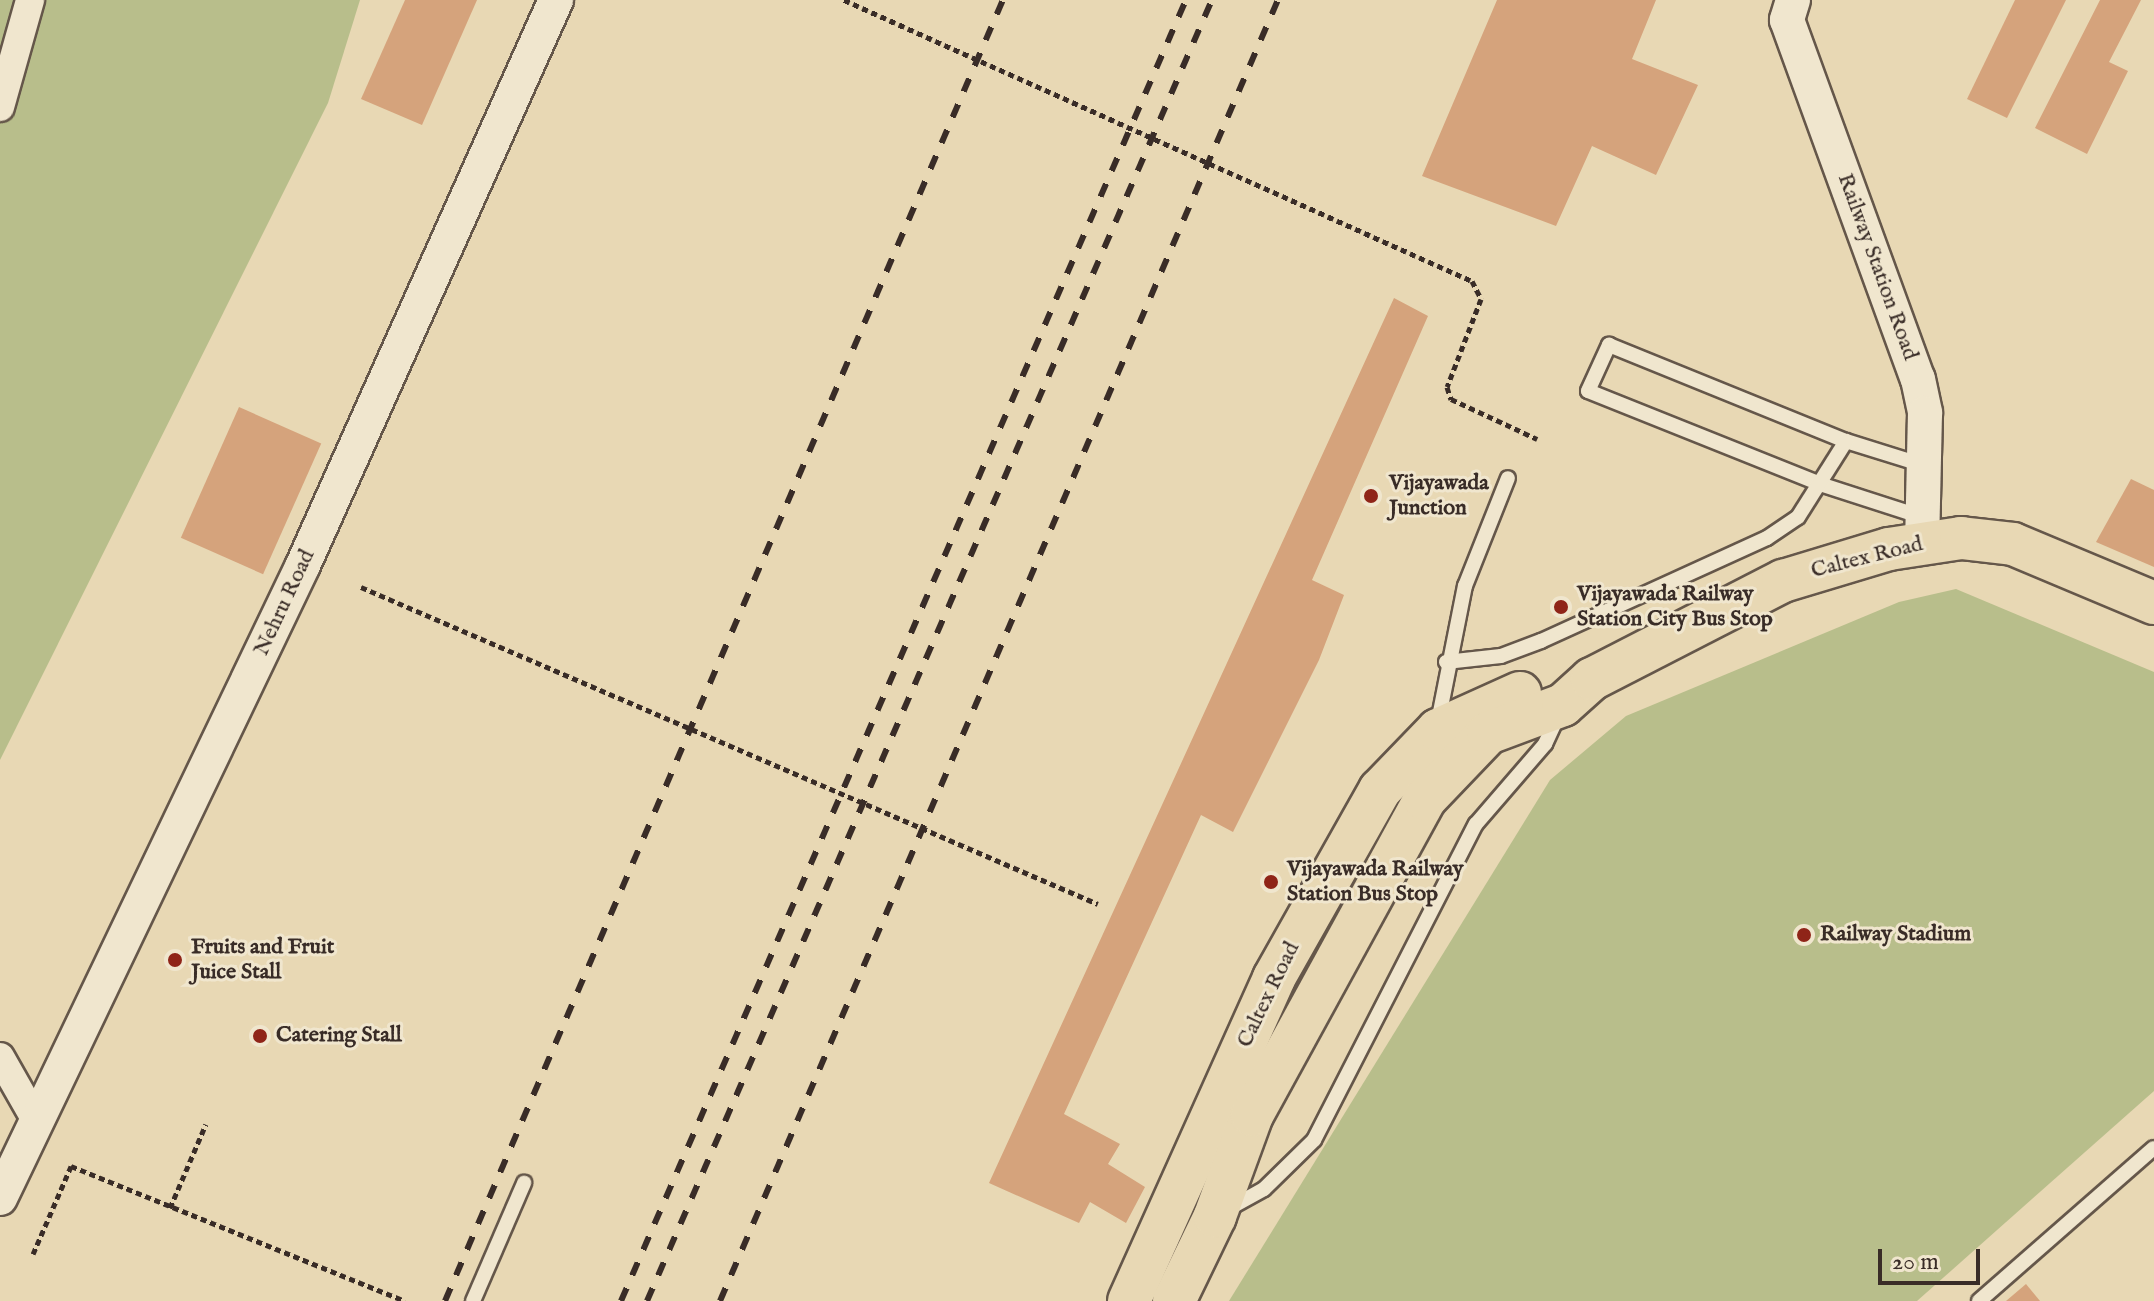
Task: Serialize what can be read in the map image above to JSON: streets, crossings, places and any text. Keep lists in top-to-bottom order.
{
  "streets": {
    "main road": ["Caltex Road"],
    "street": ["Railway Station Road", "Nehru Road"]
  },
  "crossings": [
    ["Railway Station Road", "Caltex Road"]
  ],
  "places": [
    "Vijayawada Junction",
    "Vijayawada Railway Station City Bus Stop",
    "Vijayawada Railway Station Bus Stop",
    "Railway Stadium",
    "Fruits and Fruit Juice Stall",
    "Catering Stall"
  ],
  "scale_bar": "20 m"
}
